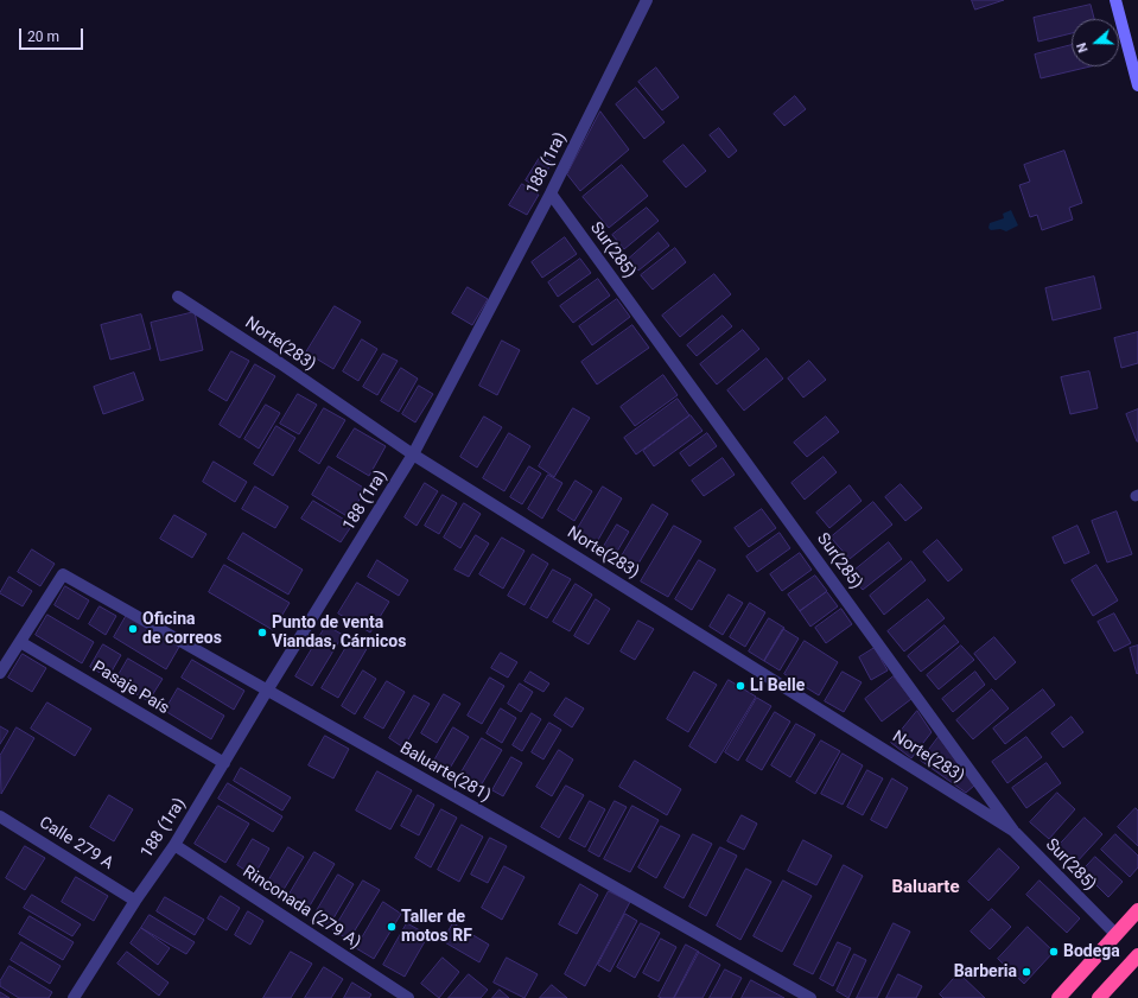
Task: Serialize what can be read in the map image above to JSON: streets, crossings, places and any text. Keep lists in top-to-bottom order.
{
  "streets": {
    "street": [
      "188 (1ra)",
      "Sur(285)",
      "Norte(283)",
      "Pasaje País",
      "Baluarte(281)",
      "Calle 279 A",
      "Rinconada (279 A)"
    ]
  },
  "crossings": [
    ["188 (1ra)", "Sur(285)"],
    ["188 (1ra)", "Norte(283)"],
    ["188 (1ra)", "Pasaje País"],
    ["188 (1ra)", "Baluarte(281)"],
    ["188 (1ra)", "Calle 279 A"],
    ["188 (1ra)", "Rinconada (279 A)"],
    ["Sur(285)", "Norte(283)"],
    ["Pasaje País", "Baluarte(281)"]
  ],
  "districts": ["Baluarte"],
  "places": [
    "Oficina de correos",
    "Punto de venta Viandas, Cárnicos",
    "Li Belle",
    "Taller de motos RF",
    "Bodega",
    "Barberia"
  ],
  "scale_bar": "20 m",
  "north": "left"
}
